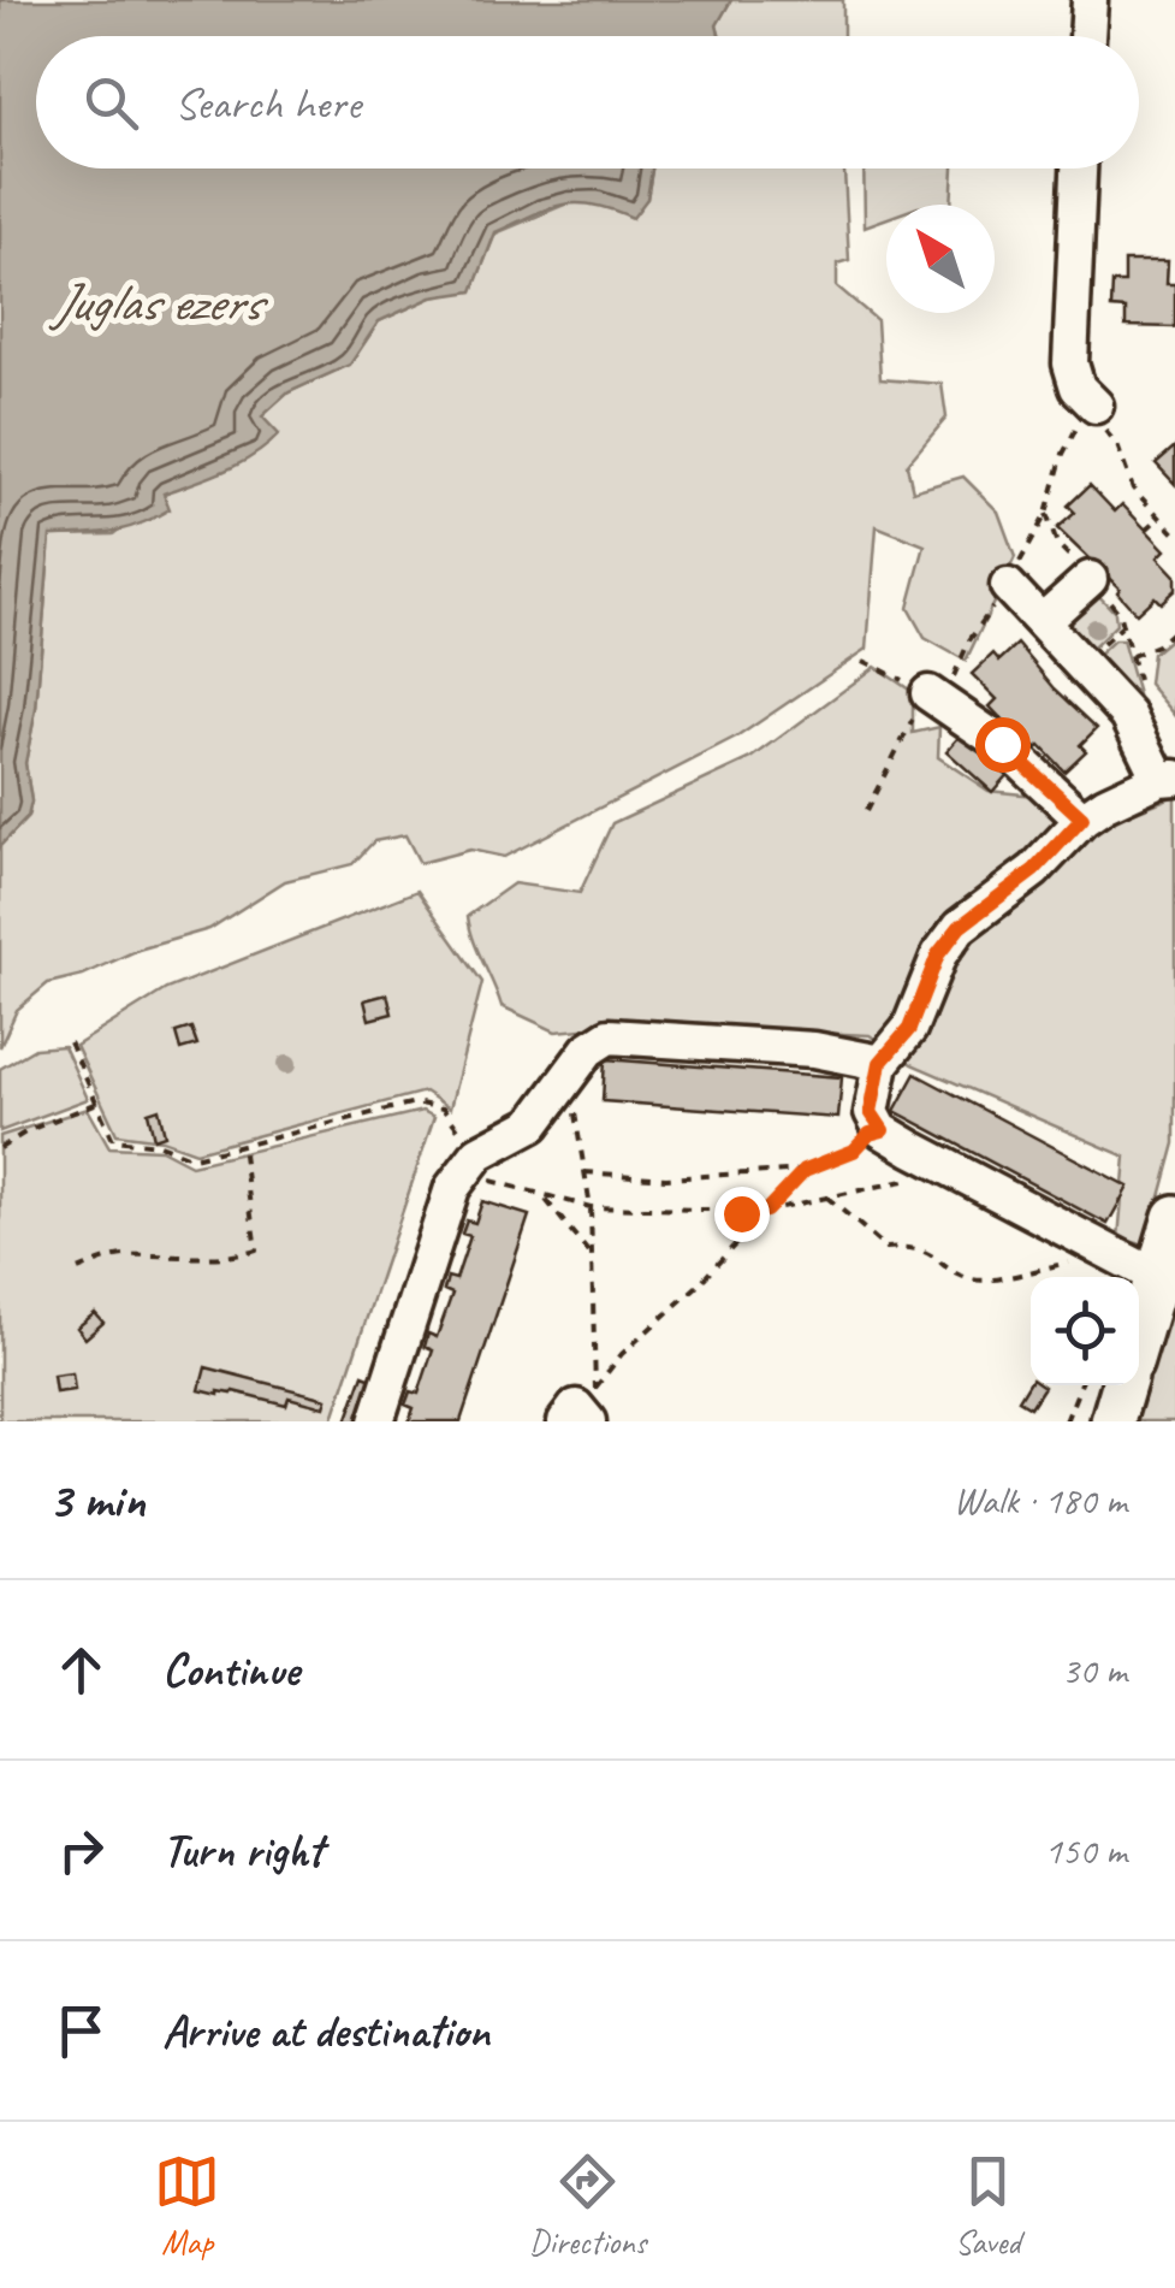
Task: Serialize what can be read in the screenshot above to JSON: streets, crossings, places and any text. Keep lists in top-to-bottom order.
{
  "water": ["Juglas ezers"],
  "north": "top left",
  "page": {
    "search": "Search here",
    "heading": ["3 min", "Walk · 180 m"],
    "list": [
      ["Continue", "30 m"],
      ["Turn right", "150 m"],
      "Arrive at destination"
    ],
    "nav": ["Map", "Directions", "Saved"]
  }
}
